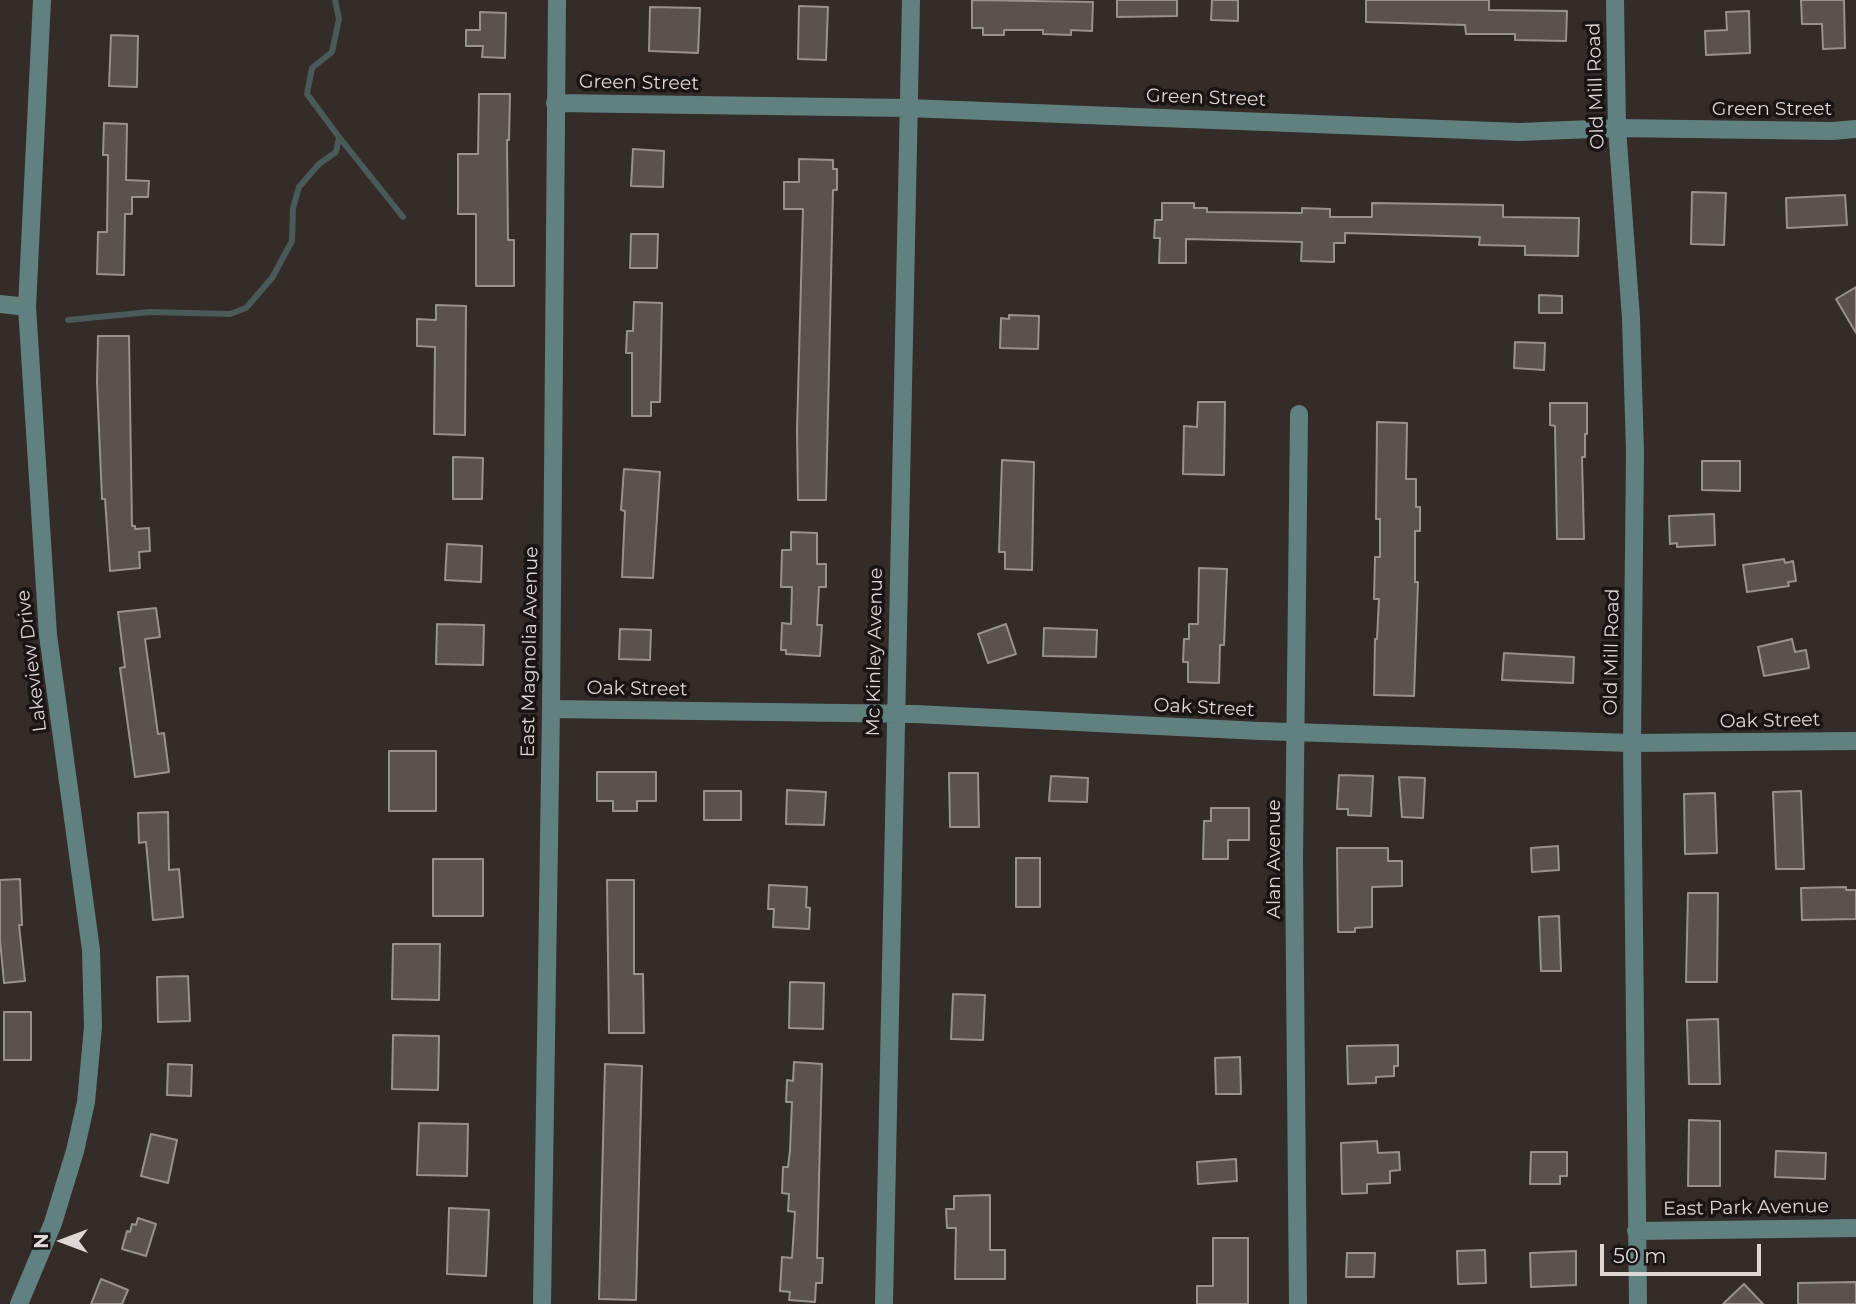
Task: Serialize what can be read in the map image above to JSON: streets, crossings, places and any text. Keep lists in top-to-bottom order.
{
  "streets": {
    "street": [
      "Green Street",
      "Old Mill Road",
      "East Magnolia Avenue",
      "Mc Kinley Avenue",
      "Lakeview Drive",
      "Oak Street",
      "Alan Avenue",
      "East Park Avenue"
    ]
  },
  "crossings": [
    ["Green Street", "Old Mill Road"],
    ["Green Street", "East Magnolia Avenue"],
    ["Green Street", "Mc Kinley Avenue"],
    ["Old Mill Road", "Oak Street"],
    ["Old Mill Road", "East Park Avenue"],
    ["East Magnolia Avenue", "Oak Street"],
    ["Mc Kinley Avenue", "Oak Street"],
    ["Oak Street", "Alan Avenue"]
  ],
  "scale_bar": "50 m",
  "north": "left"
}
